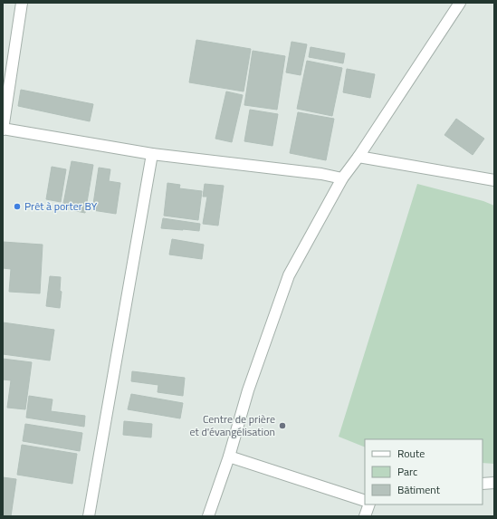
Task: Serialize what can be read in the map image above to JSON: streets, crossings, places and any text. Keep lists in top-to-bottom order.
{
  "places": ["Prêt à porter BY", "Centre de prière et d'évangélisation"],
  "legend": ["Route", "Parc", "Bâtiment"]
}
